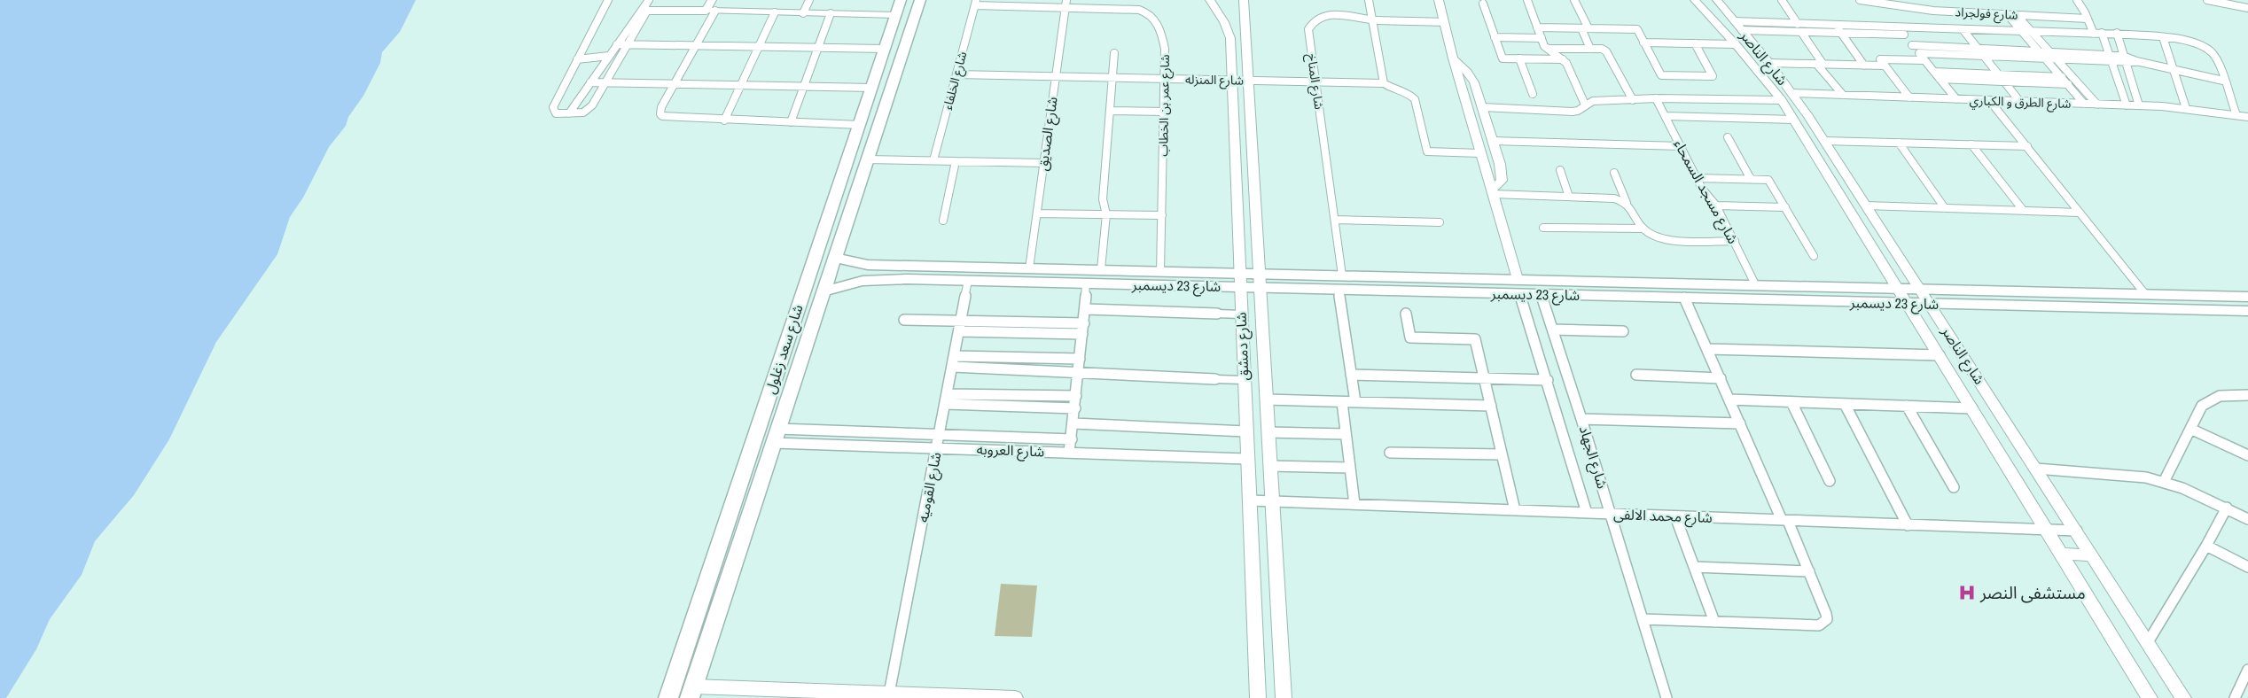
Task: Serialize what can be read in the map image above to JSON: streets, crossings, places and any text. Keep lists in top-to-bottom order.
{
  "streets": {
    "main road": ["شارع 23 ديسمبر", "شارع سعد زغلول"],
    "street": [
      "شارع فولجراد",
      "شارع الناصر",
      "شارع المنزله",
      "شارع الخلفاء",
      "شارع المناخ",
      "شارع الطرق و الكباري",
      "شارع عمر بن الخطاب",
      "شارع الصديق",
      "شارع مسجد السمحاء",
      "شارع دمشق",
      "شارع العروبه",
      "شارع الجهاد",
      "شارع القوميه",
      "شارع محمد الالفى"
    ]
  },
  "crossings": [
    ["شارع الناصر", "شارع الطرق و الكباري"],
    ["شارع الناصر", "شارع 23 ديسمبر"],
    ["شارع الناصر", "شارع محمد الالفى"],
    ["شارع المنزله", "شارع الخلفاء"],
    ["شارع المنزله", "شارع المناخ"],
    ["شارع المنزله", "شارع عمر بن الخطاب"],
    ["شارع المنزله", "شارع الصديق"],
    ["شارع المنزله", "شارع دمشق"],
    ["شارع الخلفاء", "شارع عمر بن الخطاب"],
    ["شارع المناخ", "شارع 23 ديسمبر"],
    ["شارع عمر بن الخطاب", "شارع الصديق"],
    ["شارع عمر بن الخطاب", "شارع 23 ديسمبر"],
    ["شارع الصديق", "شارع 23 ديسمبر"],
    ["شارع مسجد السمحاء", "شارع 23 ديسمبر"],
    ["شارع 23 ديسمبر", "شارع دمشق"],
    ["شارع 23 ديسمبر", "شارع سعد زغلول"],
    ["شارع 23 ديسمبر", "شارع الجهاد"],
    ["شارع 23 ديسمبر", "شارع القوميه"],
    ["شارع دمشق", "شارع العروبه"],
    ["شارع دمشق", "شارع محمد الالفى"],
    ["شارع سعد زغلول", "شارع العروبه"],
    ["شارع العروبه", "شارع القوميه"],
    ["شارع الجهاد", "شارع محمد الالفى"]
  ],
  "places": {
    "hospital": ["مستشفى النصر"]
  }
}
